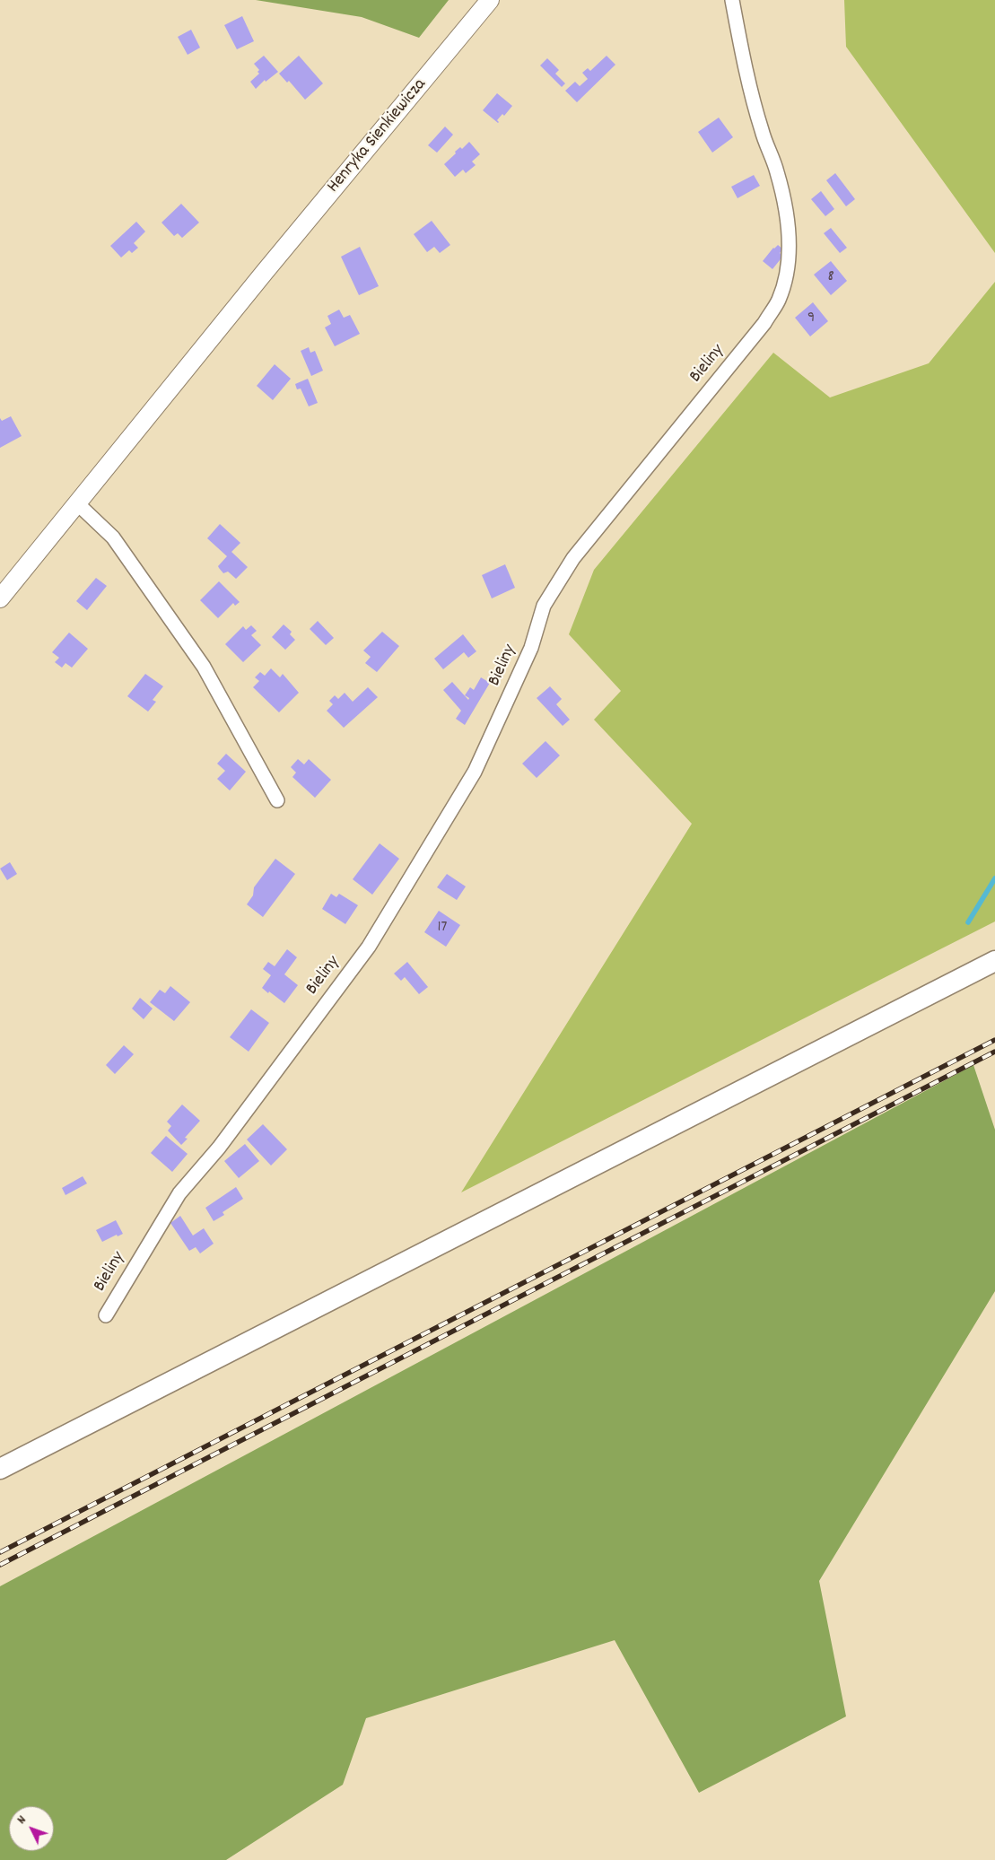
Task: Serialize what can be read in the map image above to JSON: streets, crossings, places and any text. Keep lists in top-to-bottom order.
{
  "streets": {
    "main road": ["Henryka Sienkiewicza"],
    "street": ["Bieliny"]
  },
  "house_numbers": ["8", "9", "17"],
  "north": "top left"
}
